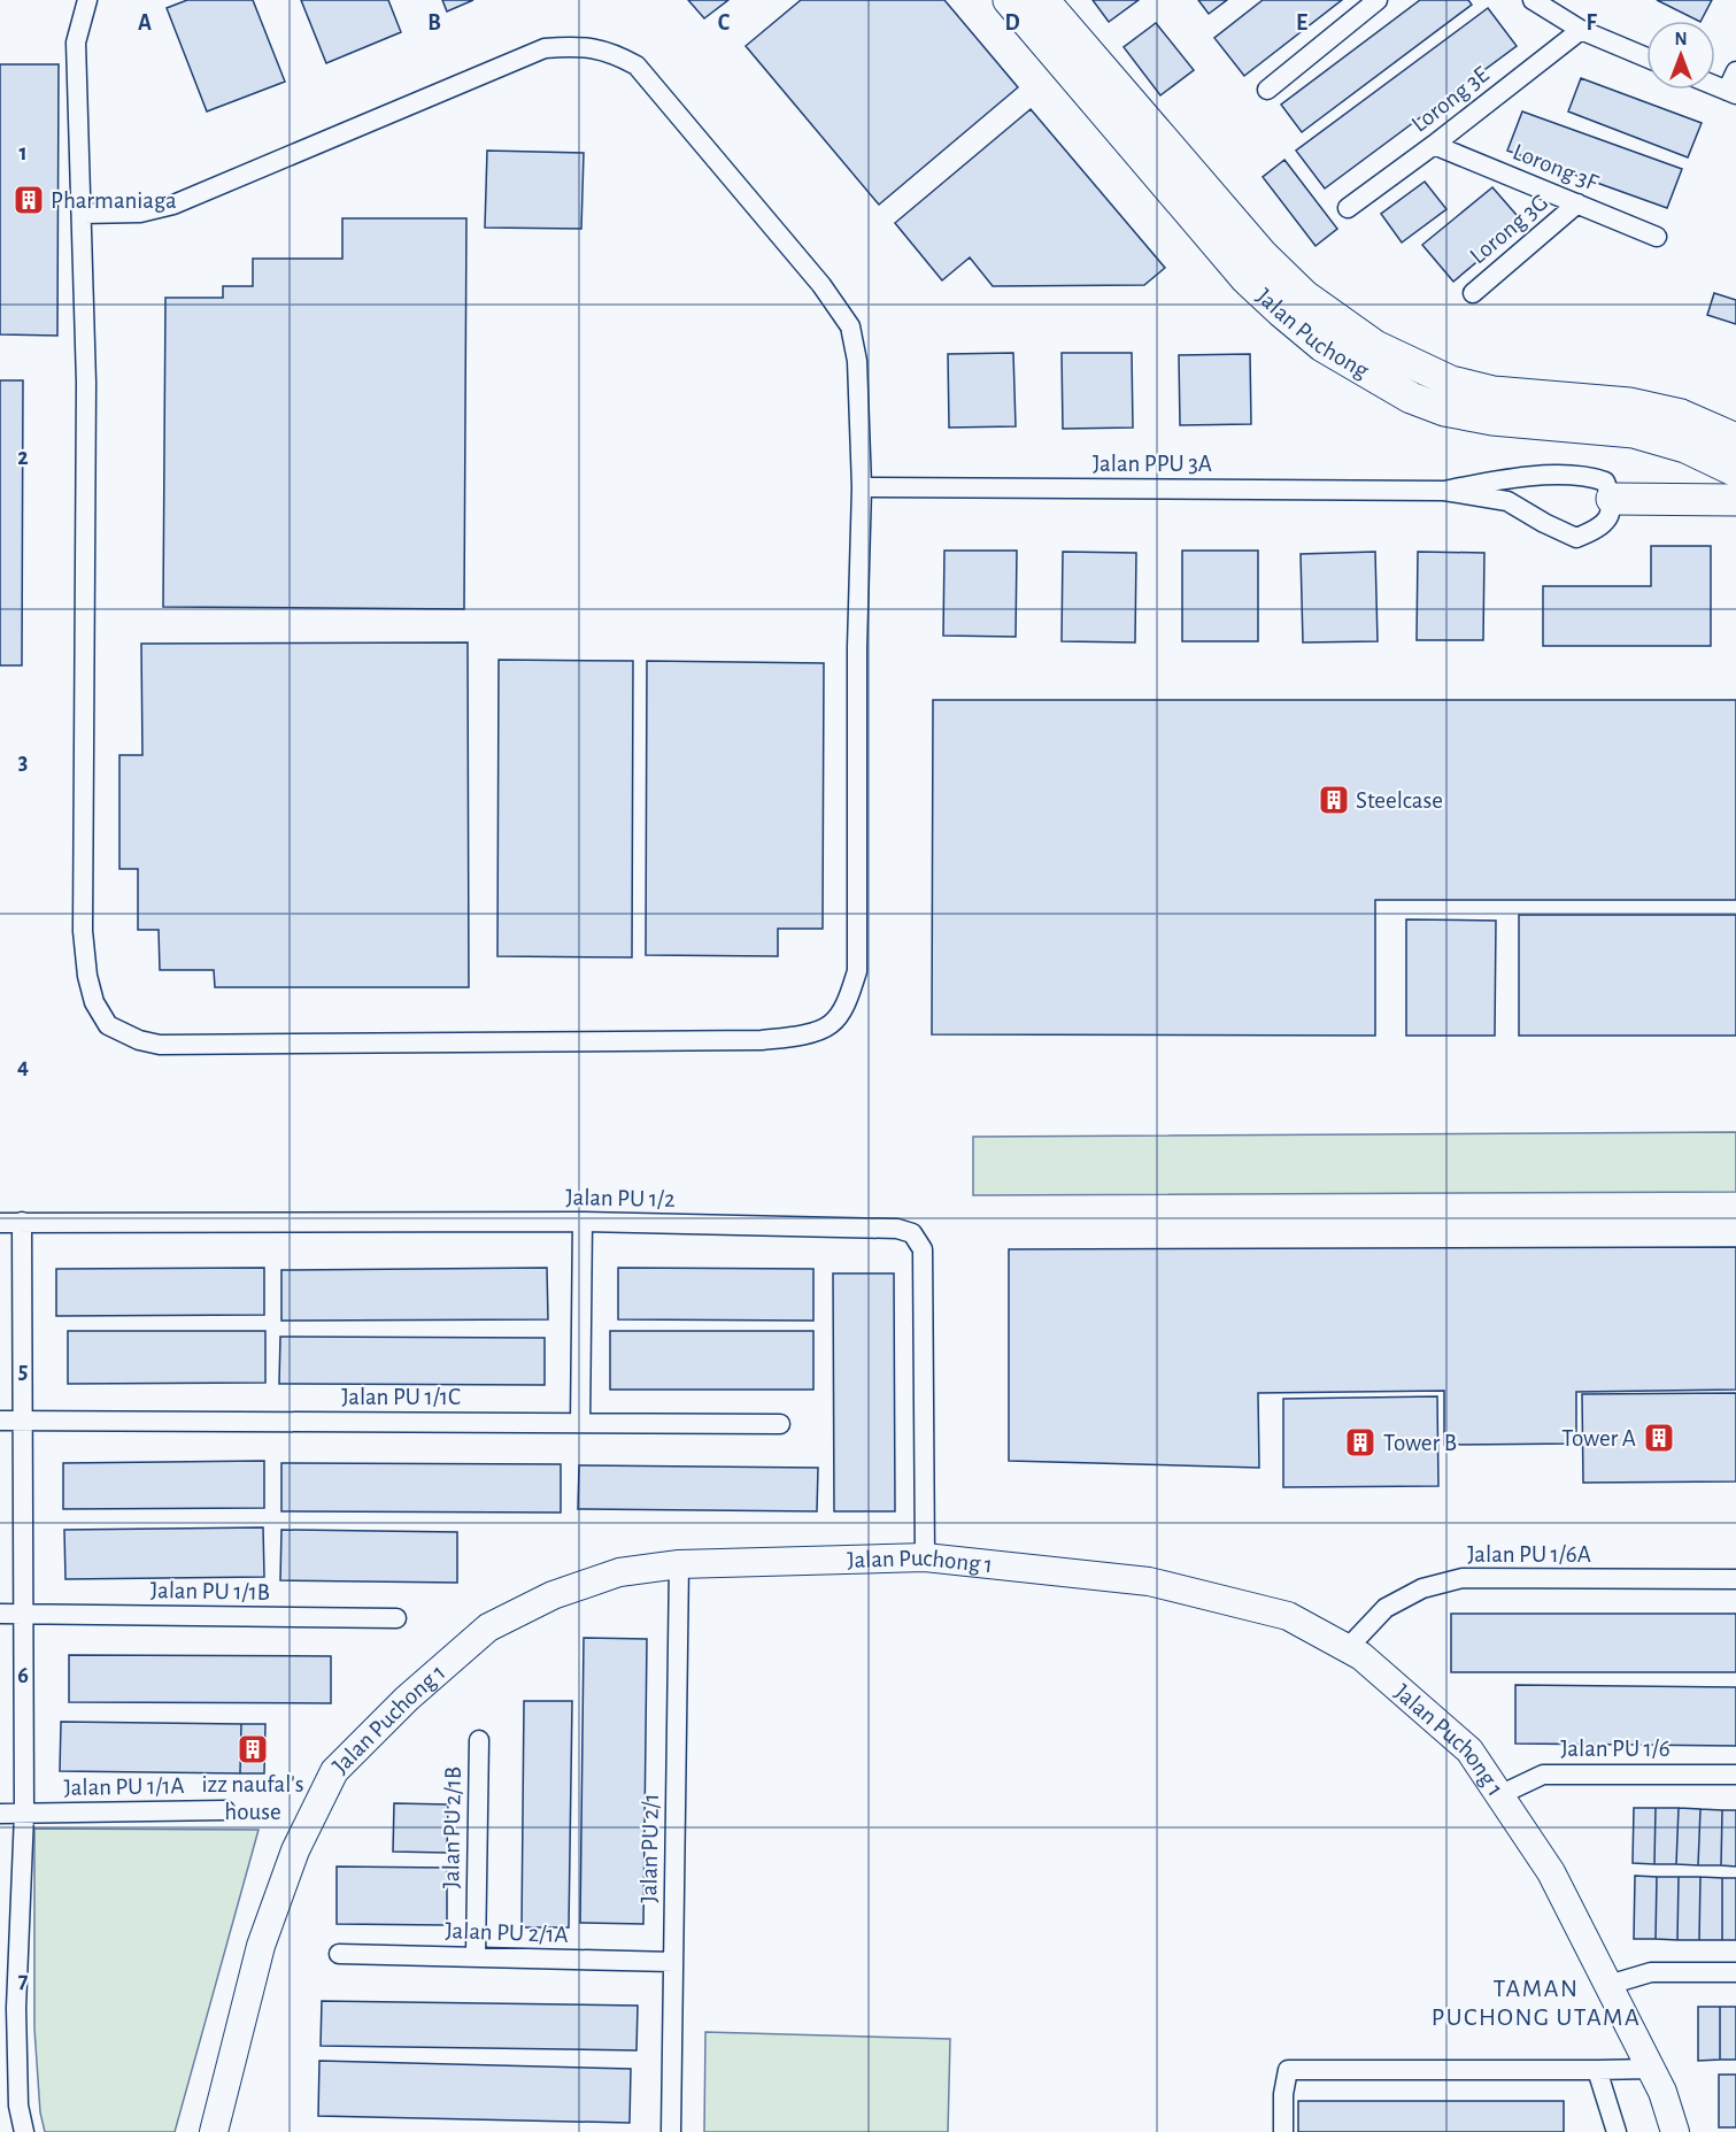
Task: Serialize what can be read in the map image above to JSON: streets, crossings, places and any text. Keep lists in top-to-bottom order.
{
  "streets": {
    "main road": ["Jalan Puchong"],
    "street": [
      "Lorong 3E",
      "Lorong 3F",
      "Lorong 3G",
      "Jalan PPU 3A",
      "Jalan PU 1/2",
      "Jalan PU 1/1C",
      "Jalan PU 1/6A",
      "Jalan Puchong 1",
      "Jalan PU 1/1B",
      "Jalan PU 1/6",
      "Jalan PU 1/1A",
      "Jalan PU 2/1B",
      "Jalan PU 2/1",
      "Jalan PU 2/1A"
    ]
  },
  "crossings": [
    ["Lorong 3E", "Lorong 3F"],
    ["Lorong 3F", "Lorong 3G"],
    ["Jalan PU 1/2", "Jalan Puchong 1"],
    ["Jalan PU 1/6A", "Jalan Puchong 1"],
    ["Jalan Puchong 1", "Jalan PU 1/6"],
    ["Jalan Puchong 1", "Jalan PU 2/1"],
    ["Jalan PU 2/1B", "Jalan PU 2/1A"],
    ["Jalan PU 2/1", "Jalan PU 2/1A"]
  ],
  "districts": ["TAMAN PUCHONG UTAMA"],
  "places": {
    "building": [
      "Pharmaniaga",
      "Steelcase",
      "Tower A",
      "Tower B",
      "izz naufal's house"
    ]
  },
  "north": "top",
  "grid": {
    "columns": [
      "A",
      "B",
      "C",
      "D",
      "E",
      "F"
    ],
    "rows": [
      "1",
      "2",
      "3",
      "4",
      "5",
      "6",
      "7"
    ]
  }
}
